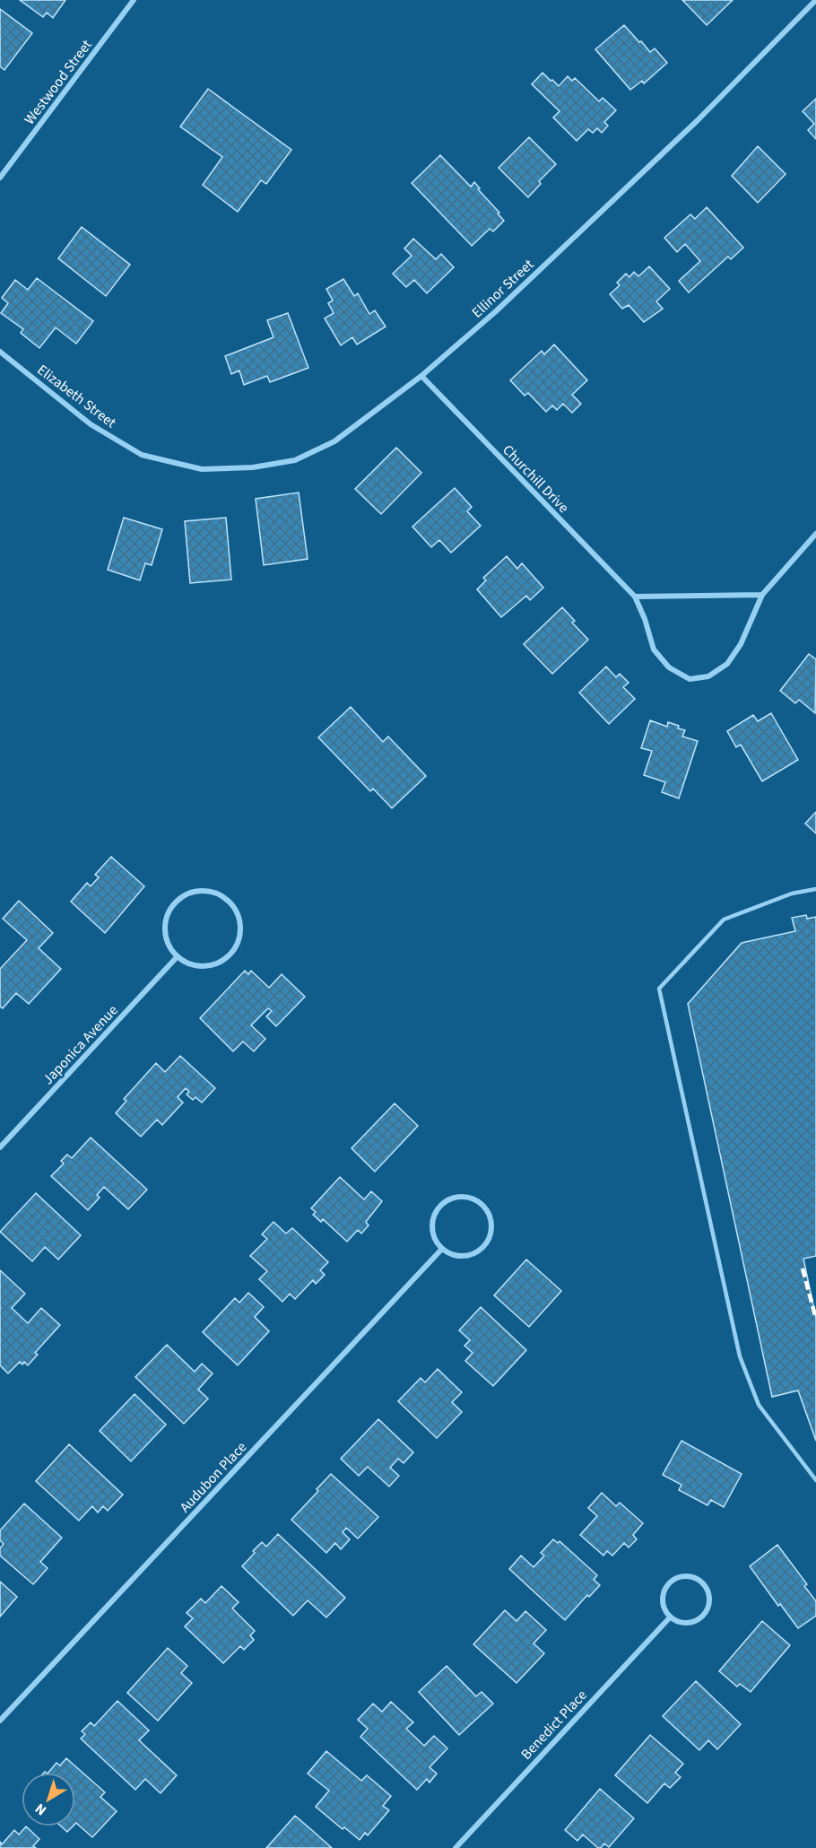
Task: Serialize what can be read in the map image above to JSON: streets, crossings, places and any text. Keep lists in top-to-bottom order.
{
  "streets": {
    "street": [
      "Westwood Street",
      "Ellinor Street",
      "Elizabeth Street",
      "Churchill Drive",
      "Japonica Avenue",
      "Audubon Place",
      "Benedict Place"
    ]
  },
  "crossings": [
    ["Ellinor Street", "Elizabeth Street"],
    ["Ellinor Street", "Churchill Drive"]
  ],
  "north": "bottom left"
}
